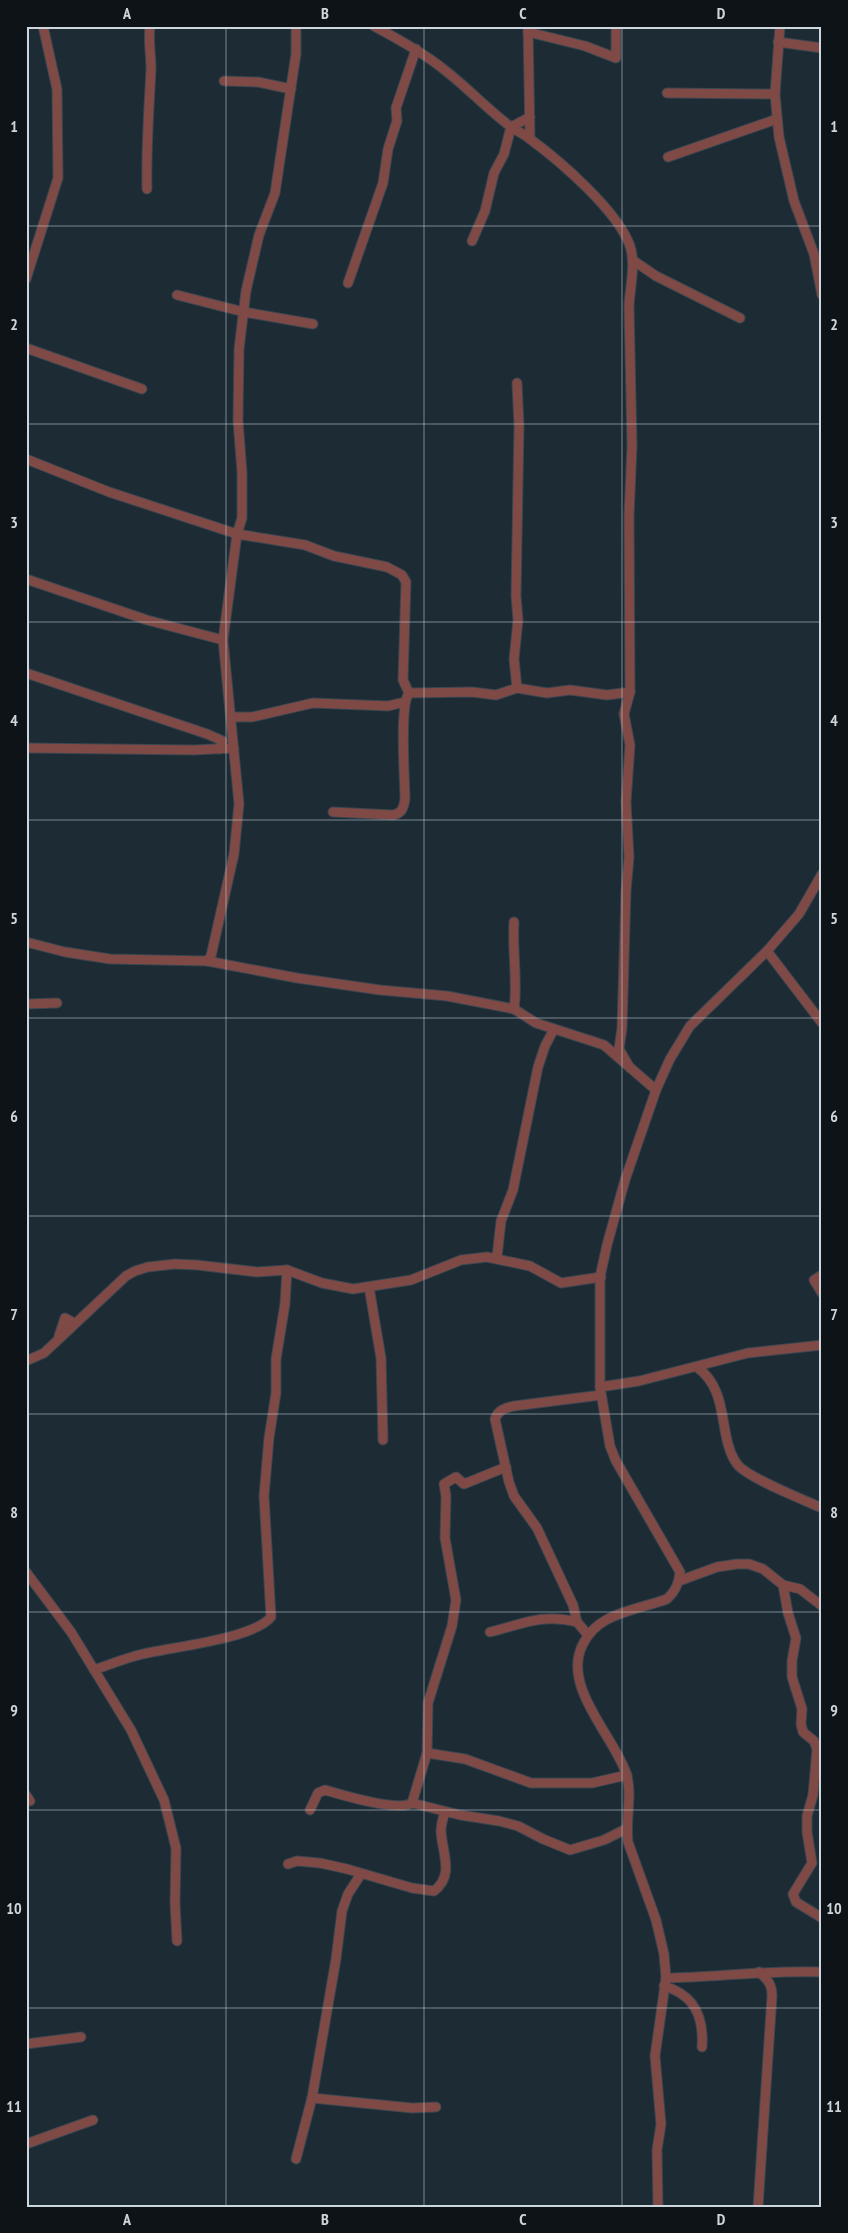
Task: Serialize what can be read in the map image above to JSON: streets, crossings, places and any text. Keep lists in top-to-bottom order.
{
  "grid": {
    "columns": [
      "A",
      "B",
      "C",
      "D"
    ],
    "rows": [
      "1",
      "2",
      "3",
      "4",
      "5",
      "6",
      "7",
      "8",
      "9",
      "10",
      "11"
    ]
  }
}
